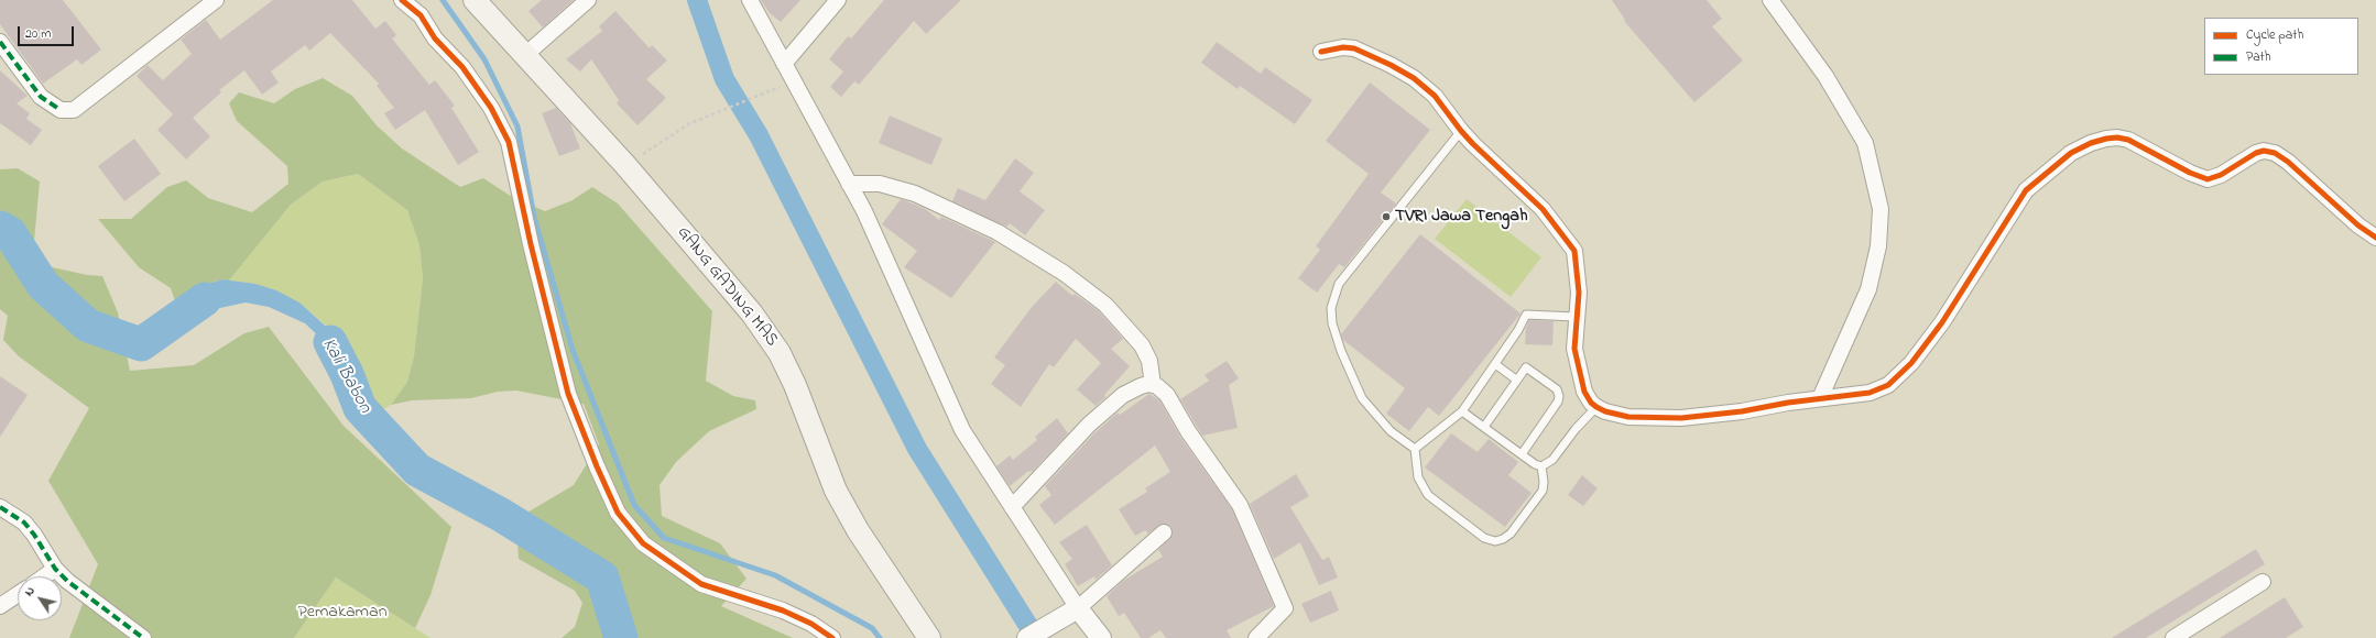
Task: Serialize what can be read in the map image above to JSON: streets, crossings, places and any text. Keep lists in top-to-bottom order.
{
  "streets": {
    "main road": ["GANG GADING MAS"]
  },
  "water": ["Kali Babon"],
  "parks": ["Pemakaman"],
  "places": ["TVRI Jawa Tengah"],
  "legend": ["Cycle path", "Path"],
  "scale_bar": "20 m",
  "north": "top left"
}
